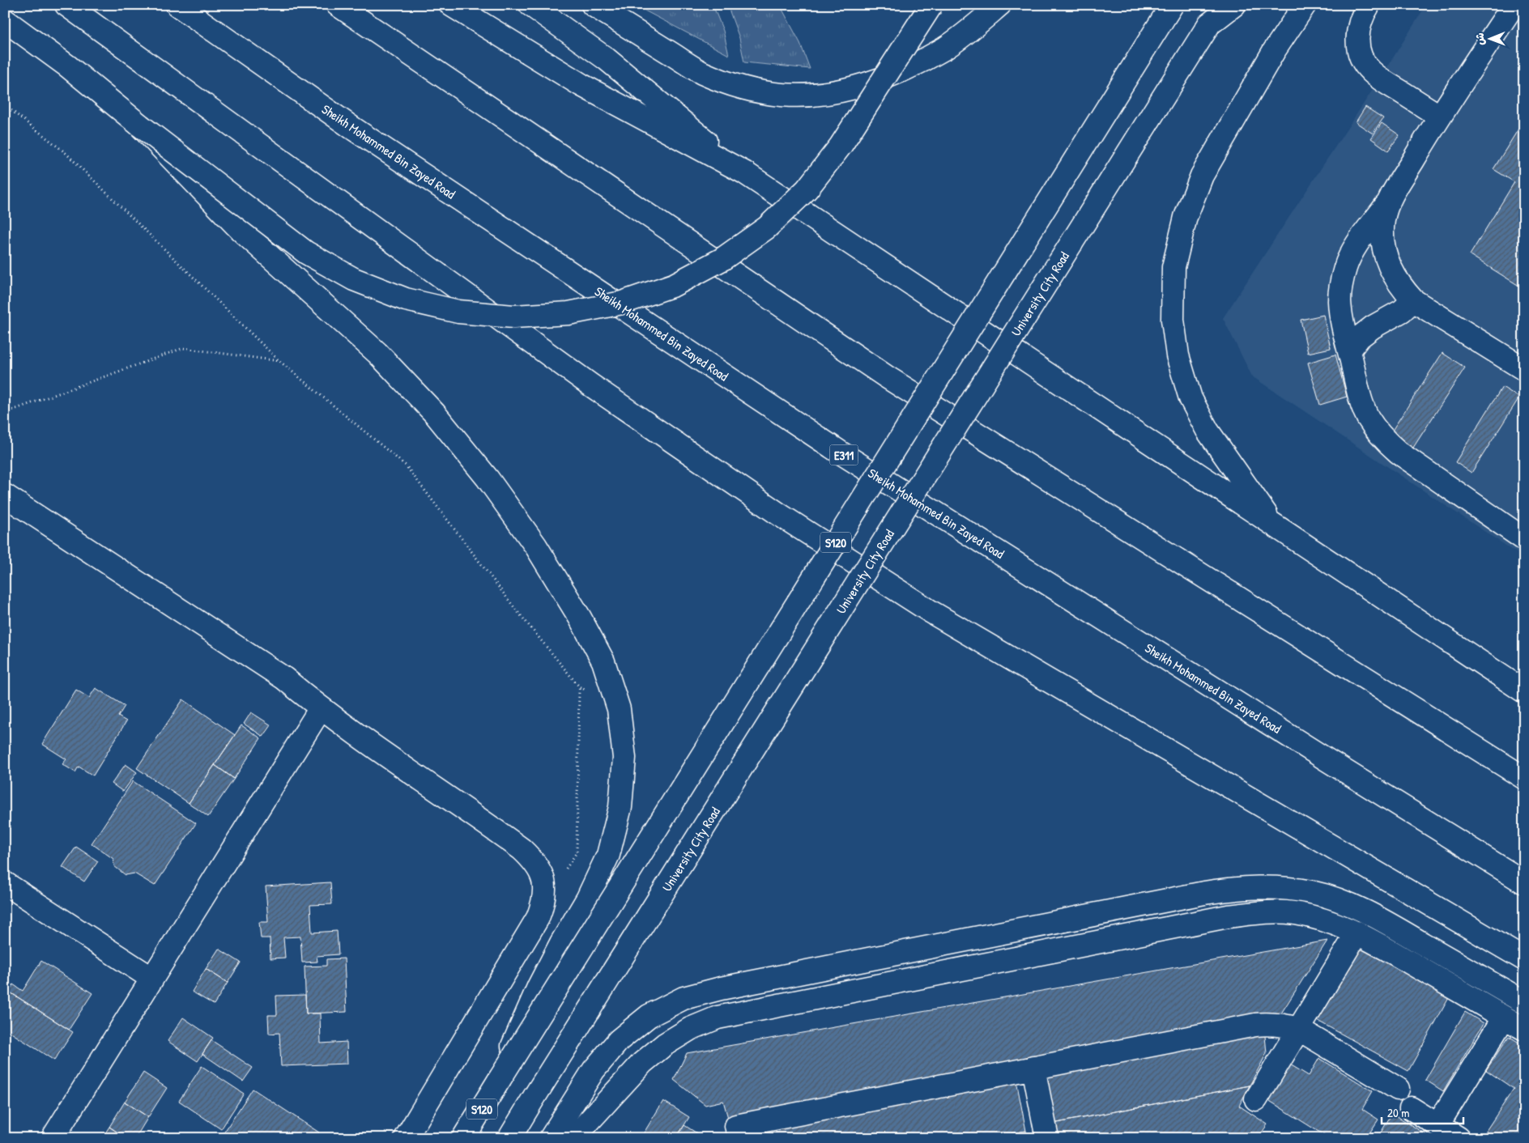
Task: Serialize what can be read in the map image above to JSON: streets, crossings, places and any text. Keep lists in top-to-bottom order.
{
  "streets": {
    "main road": [
      "Sheikh Mohammed Bin Zayed Road",
      "University City Road",
      "E311",
      "S120"
    ]
  },
  "scale_bar": "20 m",
  "north": "left"
}
